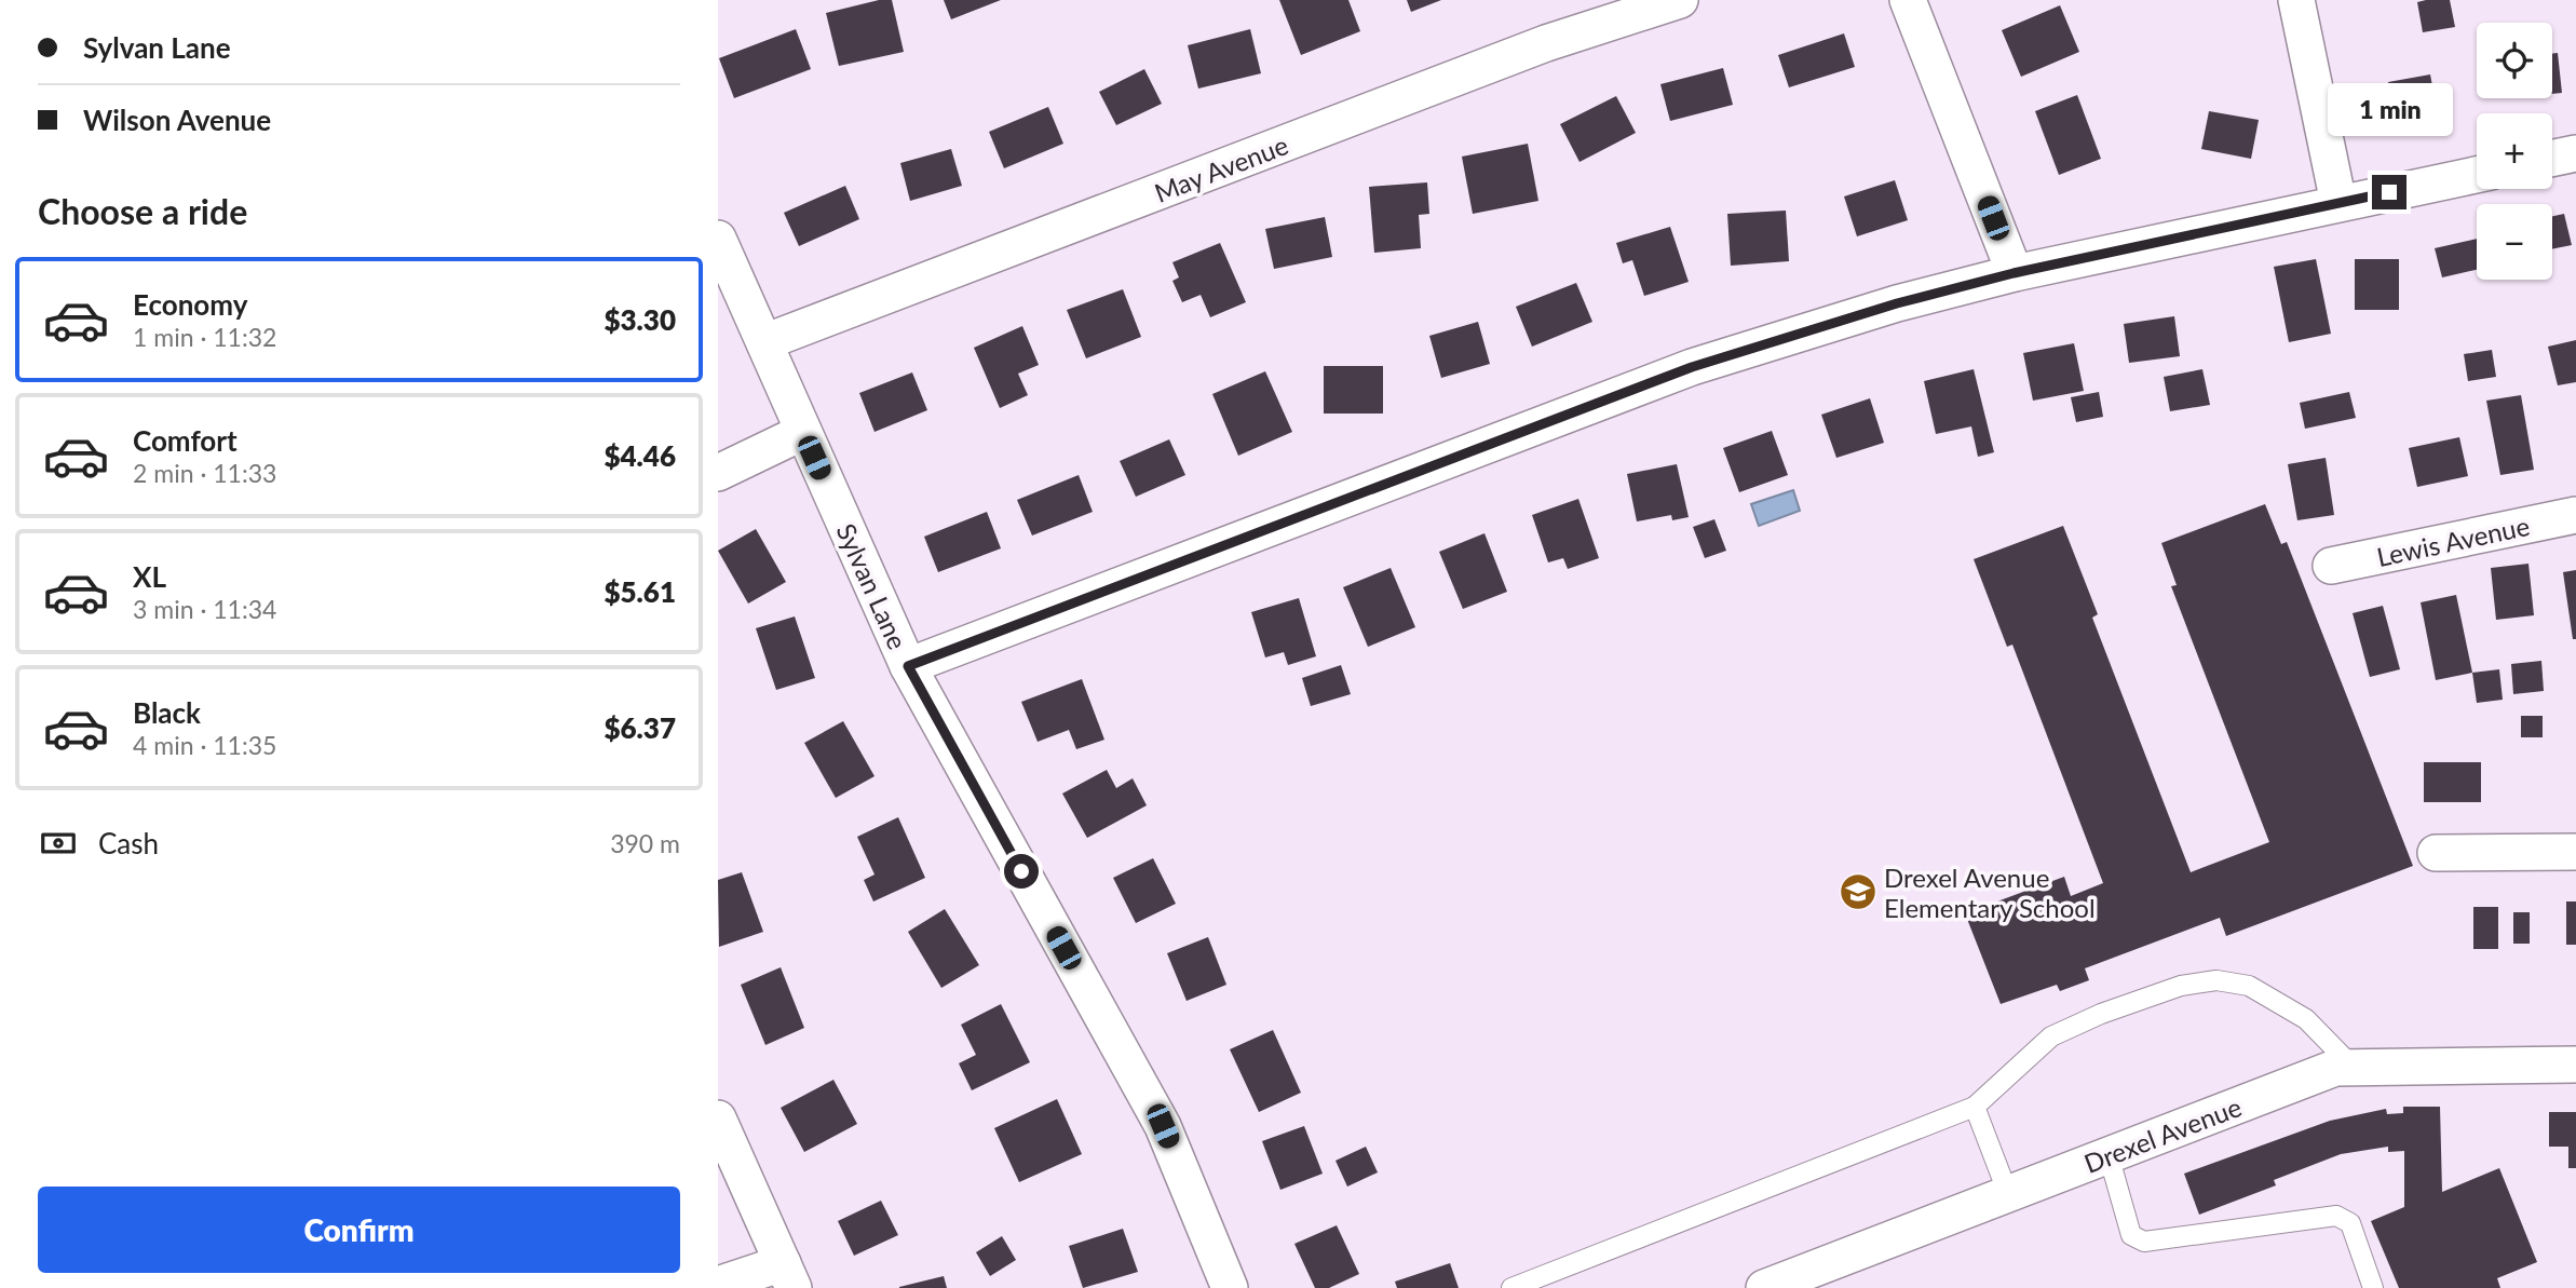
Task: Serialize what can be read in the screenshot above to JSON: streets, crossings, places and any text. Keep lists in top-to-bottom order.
{
  "streets": {
    "street": [
      "May Avenue",
      "Lewis Avenue",
      "Sylvan Lane",
      "Drexel Avenue"
    ]
  },
  "crossings": [
    ["May Avenue", "Sylvan Lane"]
  ],
  "places": {
    "school or university": ["Drexel Avenue Elementary School"]
  },
  "page": {
    "banner": ["Sylvan Lane", "Wilson Avenue"],
    "map_buttons": ["+", "−"],
    "bubble": "1 min",
    "heading": "Choose a ride",
    "list": [
      {
        "name": "Economy",
        "note": "1 min · 11:32",
        "value": "$3.30"
      },
      {
        "name": "Comfort",
        "note": "2 min · 11:33",
        "value": "$4.46"
      },
      {
        "name": "XL",
        "note": "3 min · 11:34",
        "value": "$5.61"
      },
      {
        "name": "Black",
        "note": "4 min · 11:35",
        "value": "$6.37"
      }
    ],
    "pay": ["Cash", "390 m"],
    "buttons": "Confirm"
  }
}
